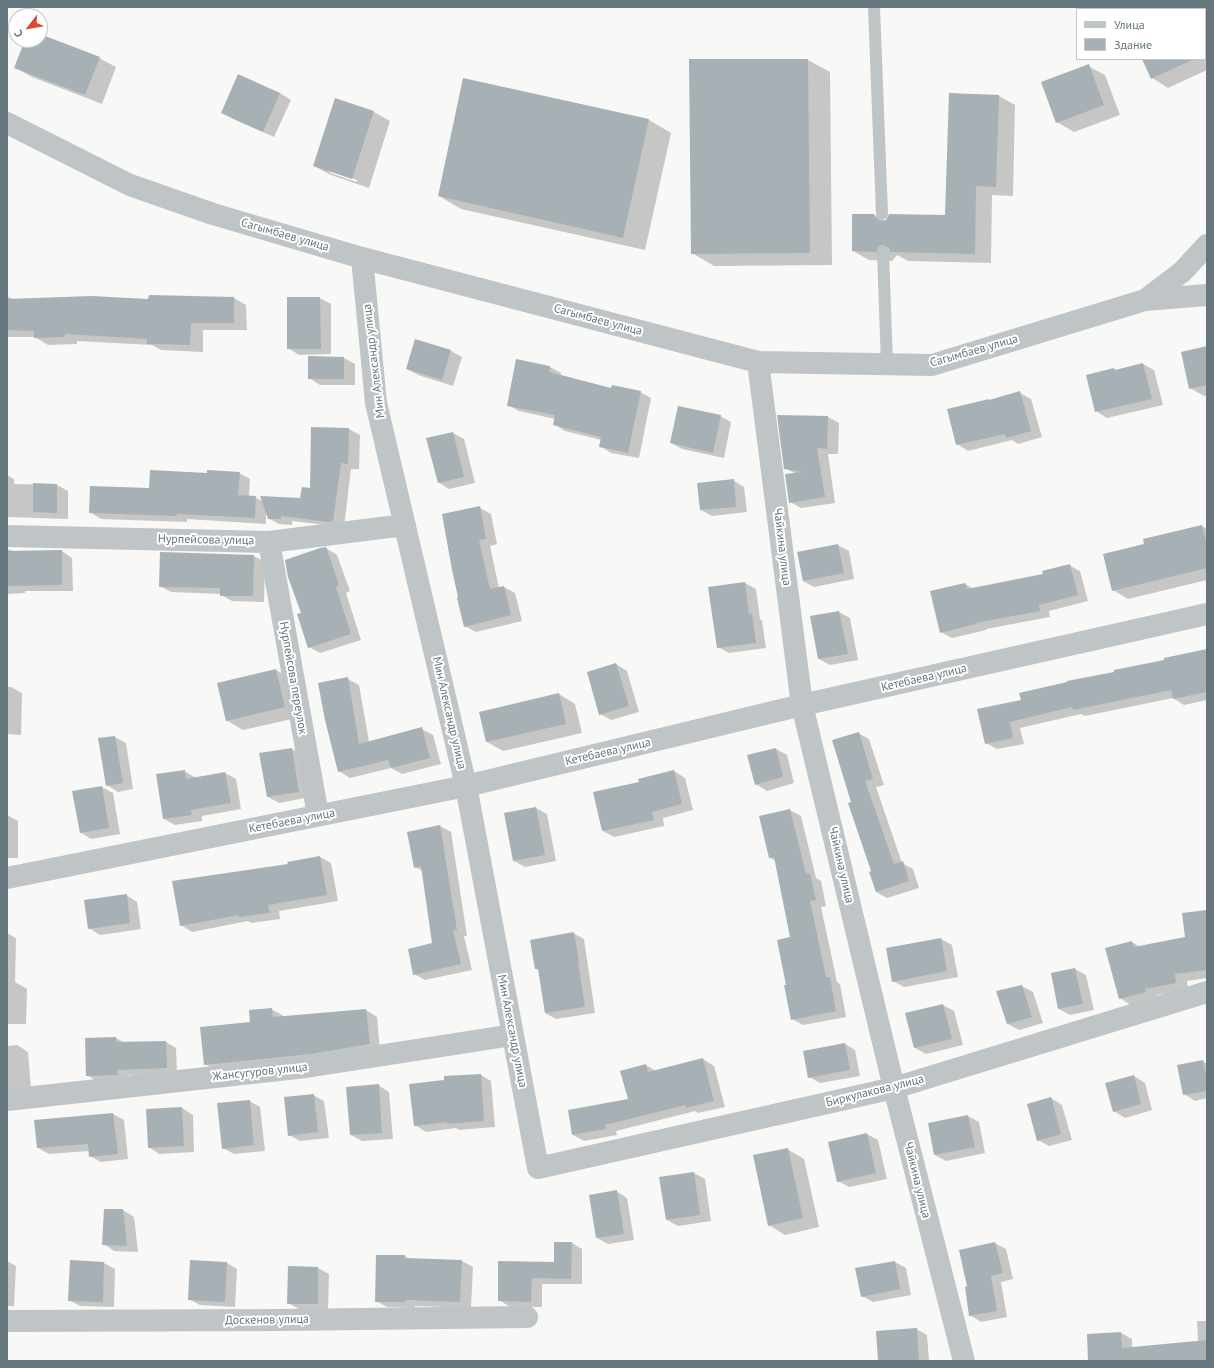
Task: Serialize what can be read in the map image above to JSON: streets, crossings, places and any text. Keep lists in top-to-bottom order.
{
  "streets": {
    "street": [
      "Сагымбаев улица",
      "Мин Александр улица",
      "Нурпейсова улица",
      "Чайкина улица",
      "Нурпейсова переулок",
      "Кетебаева улица",
      "Жансугуров улица",
      "Биркулакова улица",
      "Доскенов улица"
    ]
  },
  "crossings": [
    ["Сагымбаев улица", "Мин Александр улица"],
    ["Сагымбаев улица", "Чайкина улица"],
    ["Мин Александр улица", "Нурпейсова улица"],
    ["Мин Александр улица", "Кетебаева улица"],
    ["Мин Александр улица", "Жансугуров улица"],
    ["Мин Александр улица", "Биркулакова улица"],
    ["Нурпейсова улица", "Нурпейсова переулок"],
    ["Чайкина улица", "Кетебаева улица"],
    ["Чайкина улица", "Биркулакова улица"],
    ["Нурпейсова переулок", "Кетебаева улица"]
  ],
  "legend": ["Улица", "Здание"],
  "north": "bottom left"
}
